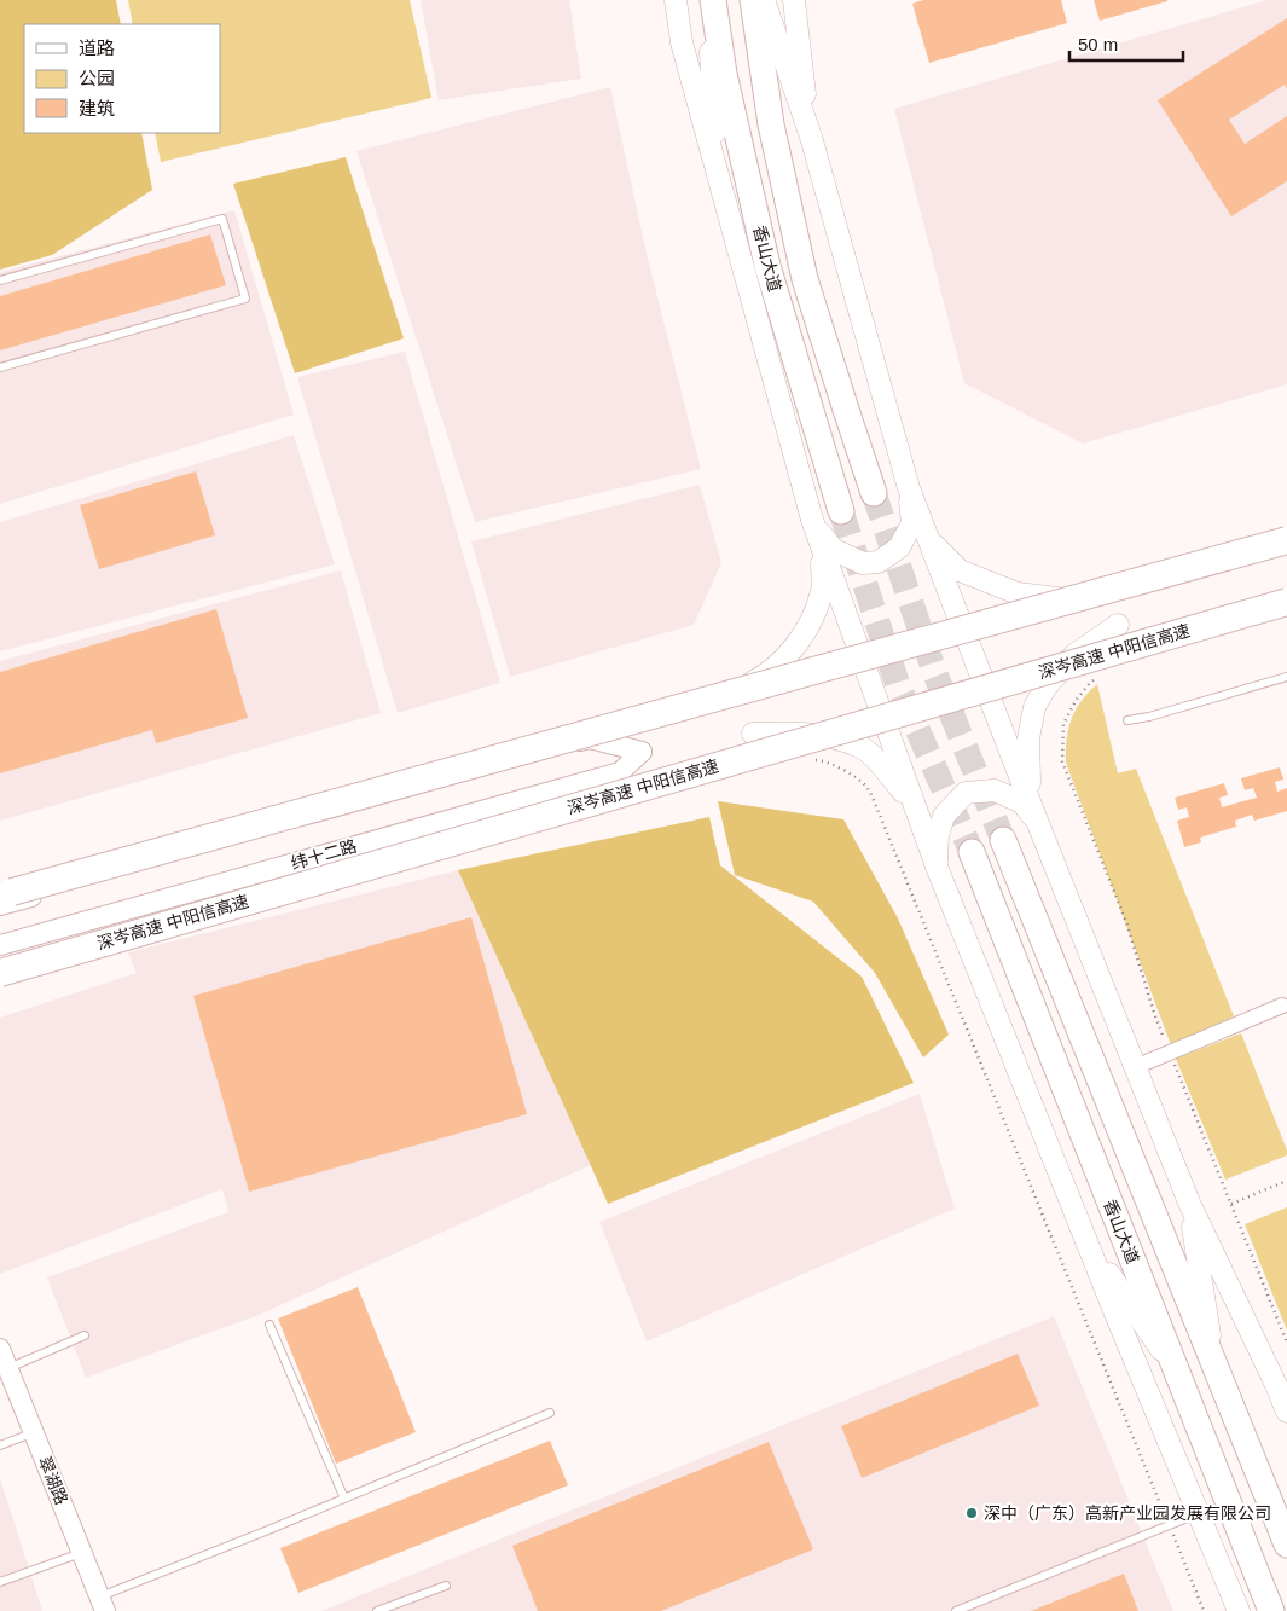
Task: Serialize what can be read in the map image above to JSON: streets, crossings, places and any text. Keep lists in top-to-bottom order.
{
  "streets": {
    "highway": ["香山大道", "深岑高速 中阳信高速"],
    "street": ["纬十二路", "翠湖路"]
  },
  "places": ["深中（广东）高新产业园发展有限公司"],
  "legend": ["道路", "公园", "建筑"],
  "scale_bar": "50 m"
}
